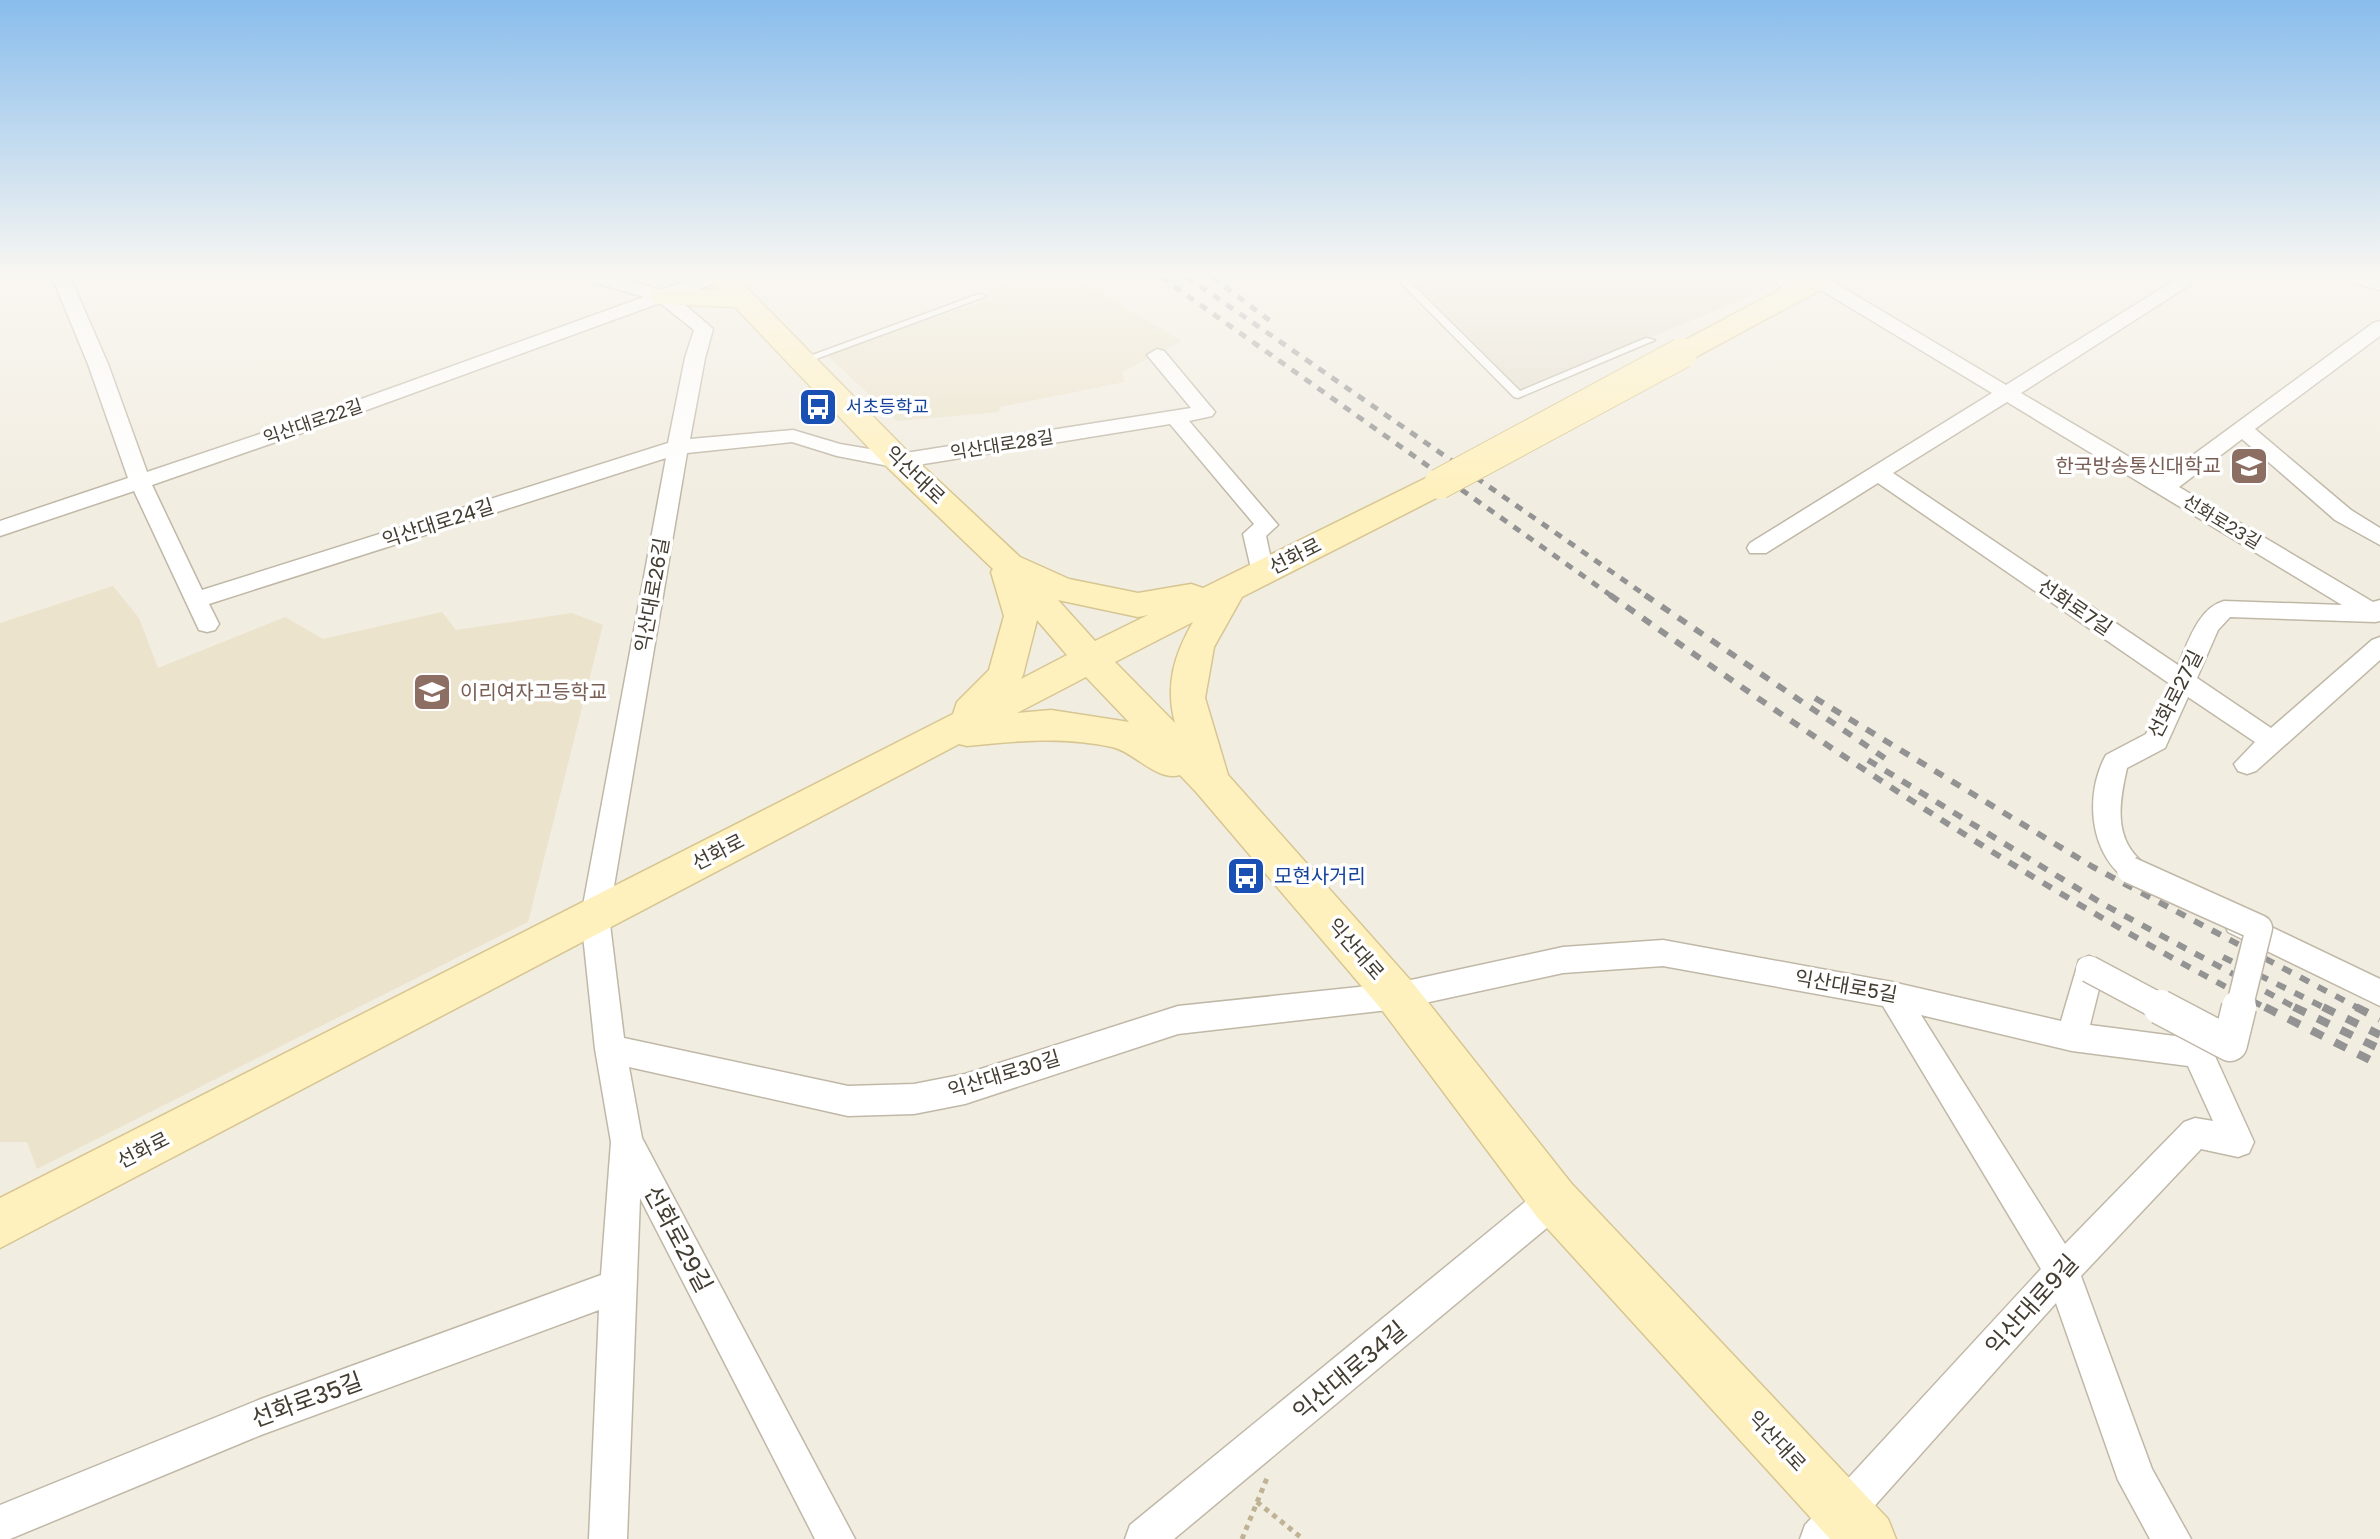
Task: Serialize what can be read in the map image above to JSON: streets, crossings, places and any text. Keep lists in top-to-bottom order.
{
  "streets": {
    "main road": ["익산대로", "선화로"],
    "street": [
      "익산대로22길",
      "익산대로28길",
      "선화로23길",
      "익산대로24길",
      "익산대로26길",
      "선화로7길",
      "선화로27길",
      "익산대로5길",
      "익산대로30길",
      "선화로29길",
      "익산대로9길",
      "익산대로34길",
      "선화로35길"
    ]
  },
  "crossings": [
    ["익산대로28길", "익산대로"],
    ["익산대로28길", "익산대로24길"],
    ["익산대로28길", "익산대로26길"],
    ["익산대로", "선화로"],
    ["익산대로", "익산대로5길"],
    ["익산대로", "익산대로30길"],
    ["익산대로", "익산대로9길"],
    ["익산대로", "익산대로34길"],
    ["선화로23길", "선화로27길"],
    ["익산대로24길", "익산대로26길"],
    ["선화로", "익산대로26길"],
    ["선화로", "선화로29길"],
    ["익산대로26길", "선화로29길"],
    ["선화로7길", "선화로27길"],
    ["익산대로5길", "익산대로30길"],
    ["익산대로5길", "익산대로9길"],
    ["익산대로30길", "선화로29길"]
  ],
  "places": {
    "bus stop": ["서초등학교", "모현사거리"],
    "school or university": ["한국방송통신대학교", "이리여자고등학교"]
  }
}
